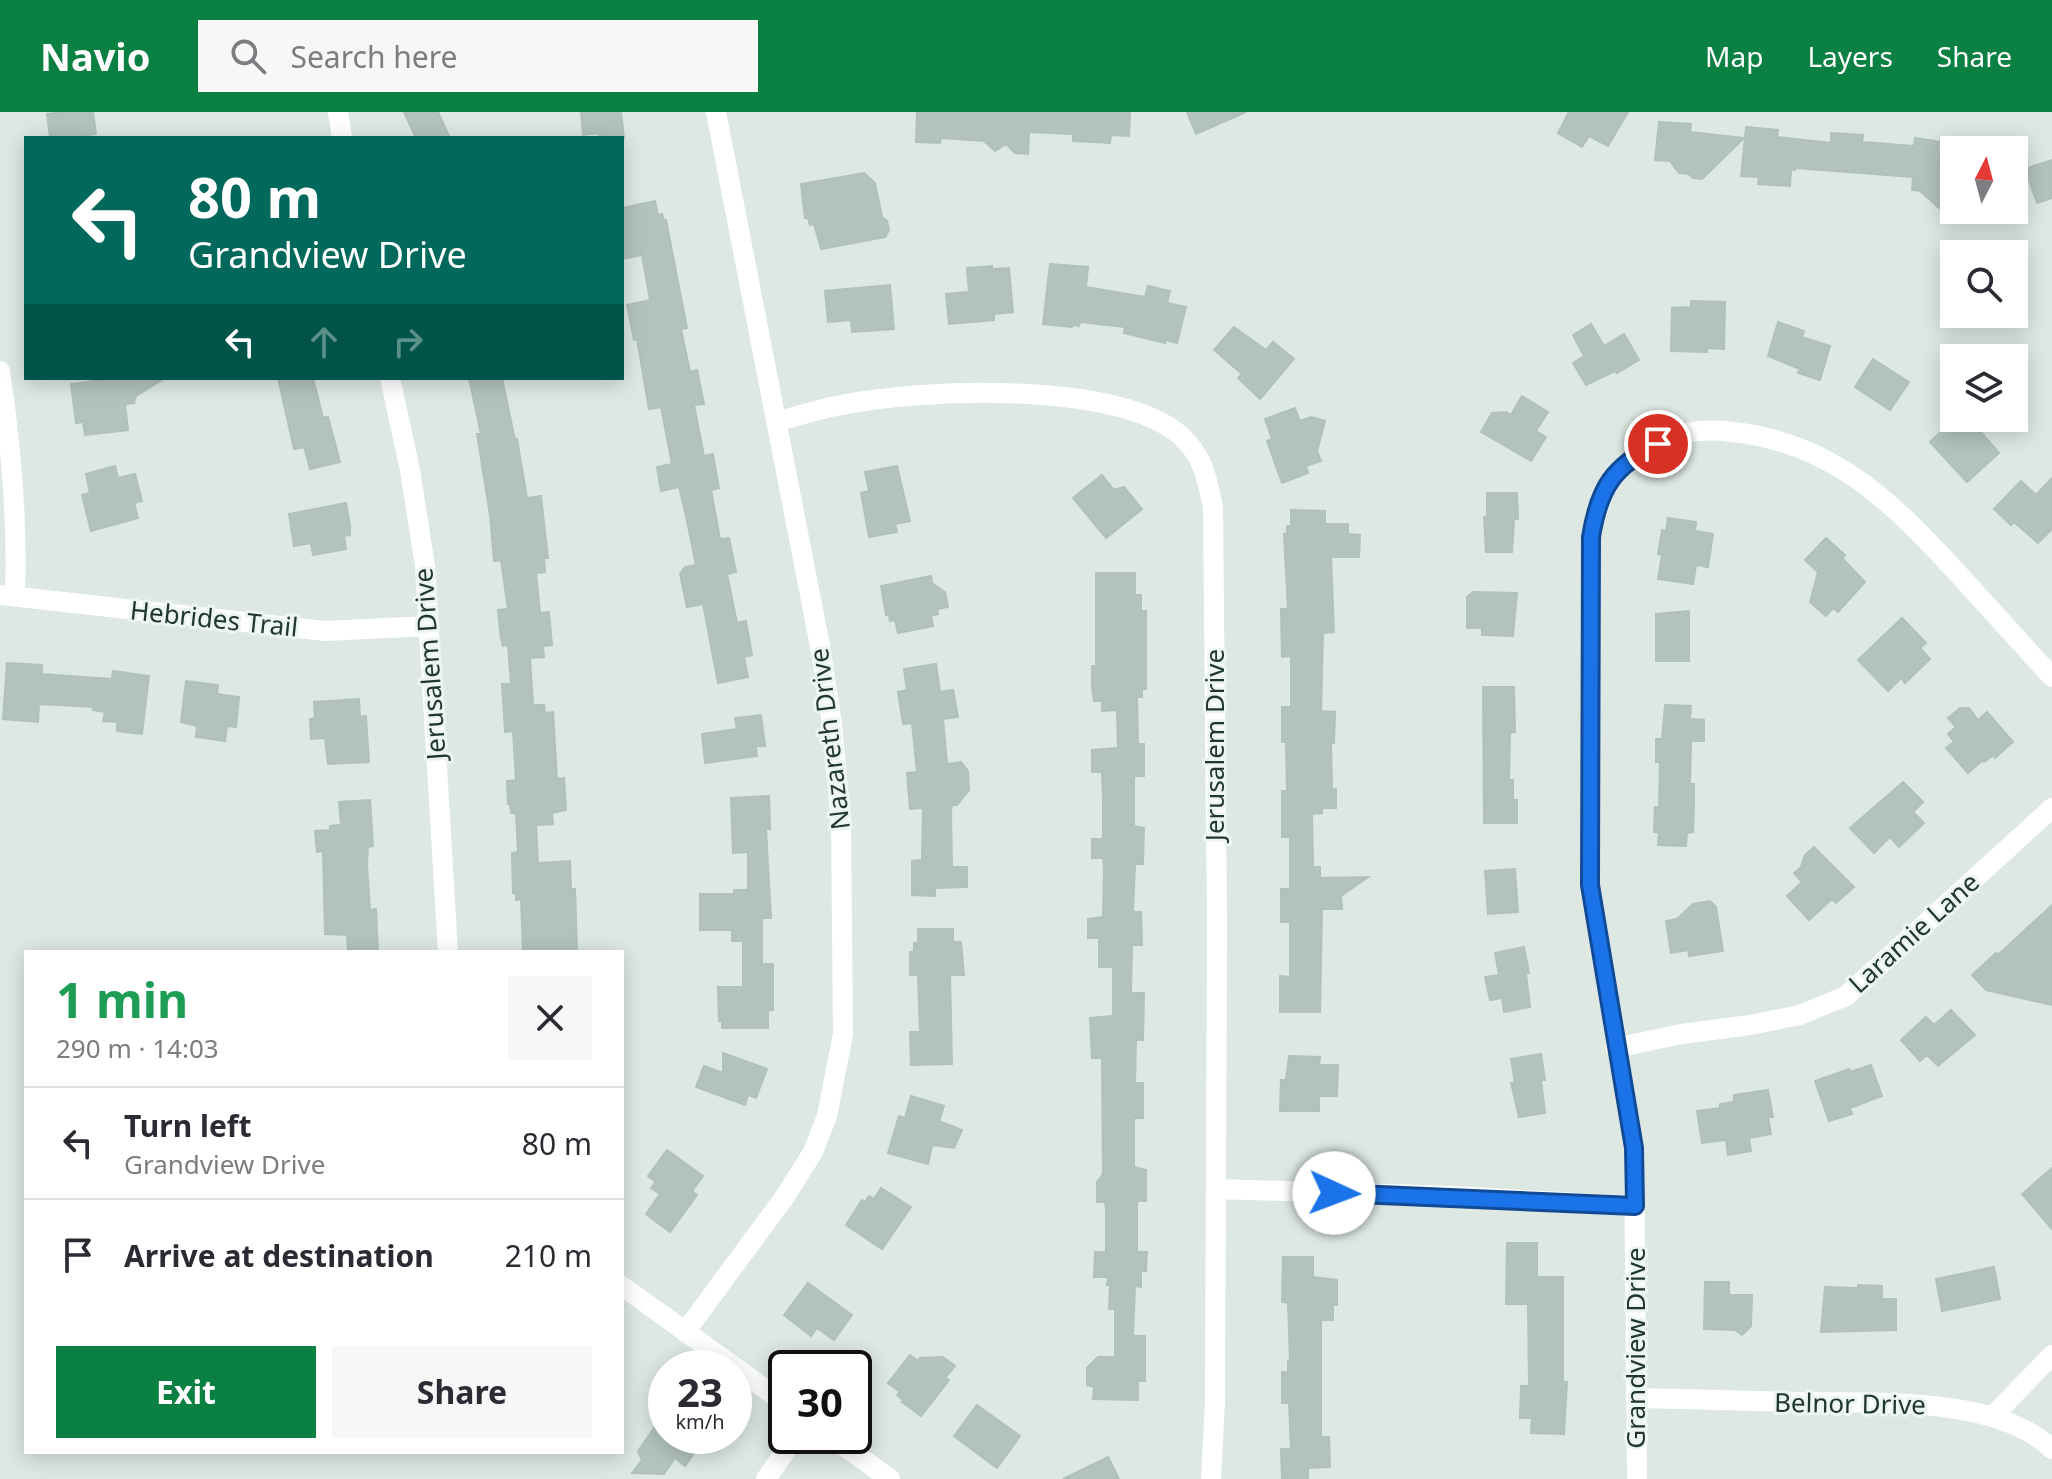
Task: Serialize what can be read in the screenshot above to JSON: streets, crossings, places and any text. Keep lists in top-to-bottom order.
{
  "streets": {
    "street": [
      "Hebrides Trail",
      "Jerusalem Drive",
      "Nazareth Drive",
      "Laramie Lane",
      "Grandview Drive",
      "Belnor Drive"
    ]
  },
  "crossings": [
    ["Hebrides Trail", "Jerusalem Drive"],
    ["Jerusalem Drive", "Nazareth Drive"],
    ["Laramie Lane", "Grandview Drive"],
    ["Grandview Drive", "Belnor Drive"]
  ],
  "north": "top",
  "page": {
    "header": "Navio",
    "search": "Search here",
    "nav": ["Map", "Layers", "Share"],
    "turn": ["80 m", "Grandview Drive"],
    "heading": ["1 min", "290 m · 14:03"],
    "list": [
      {
        "name": "Turn left",
        "note": "Grandview Drive",
        "value": "80 m"
      },
      {
        "name": "Arrive at destination",
        "value": "210 m"
      }
    ],
    "buttons": ["Exit", "Share"],
    "speed": "23 km/h",
    "limit": "30"
  }
}
